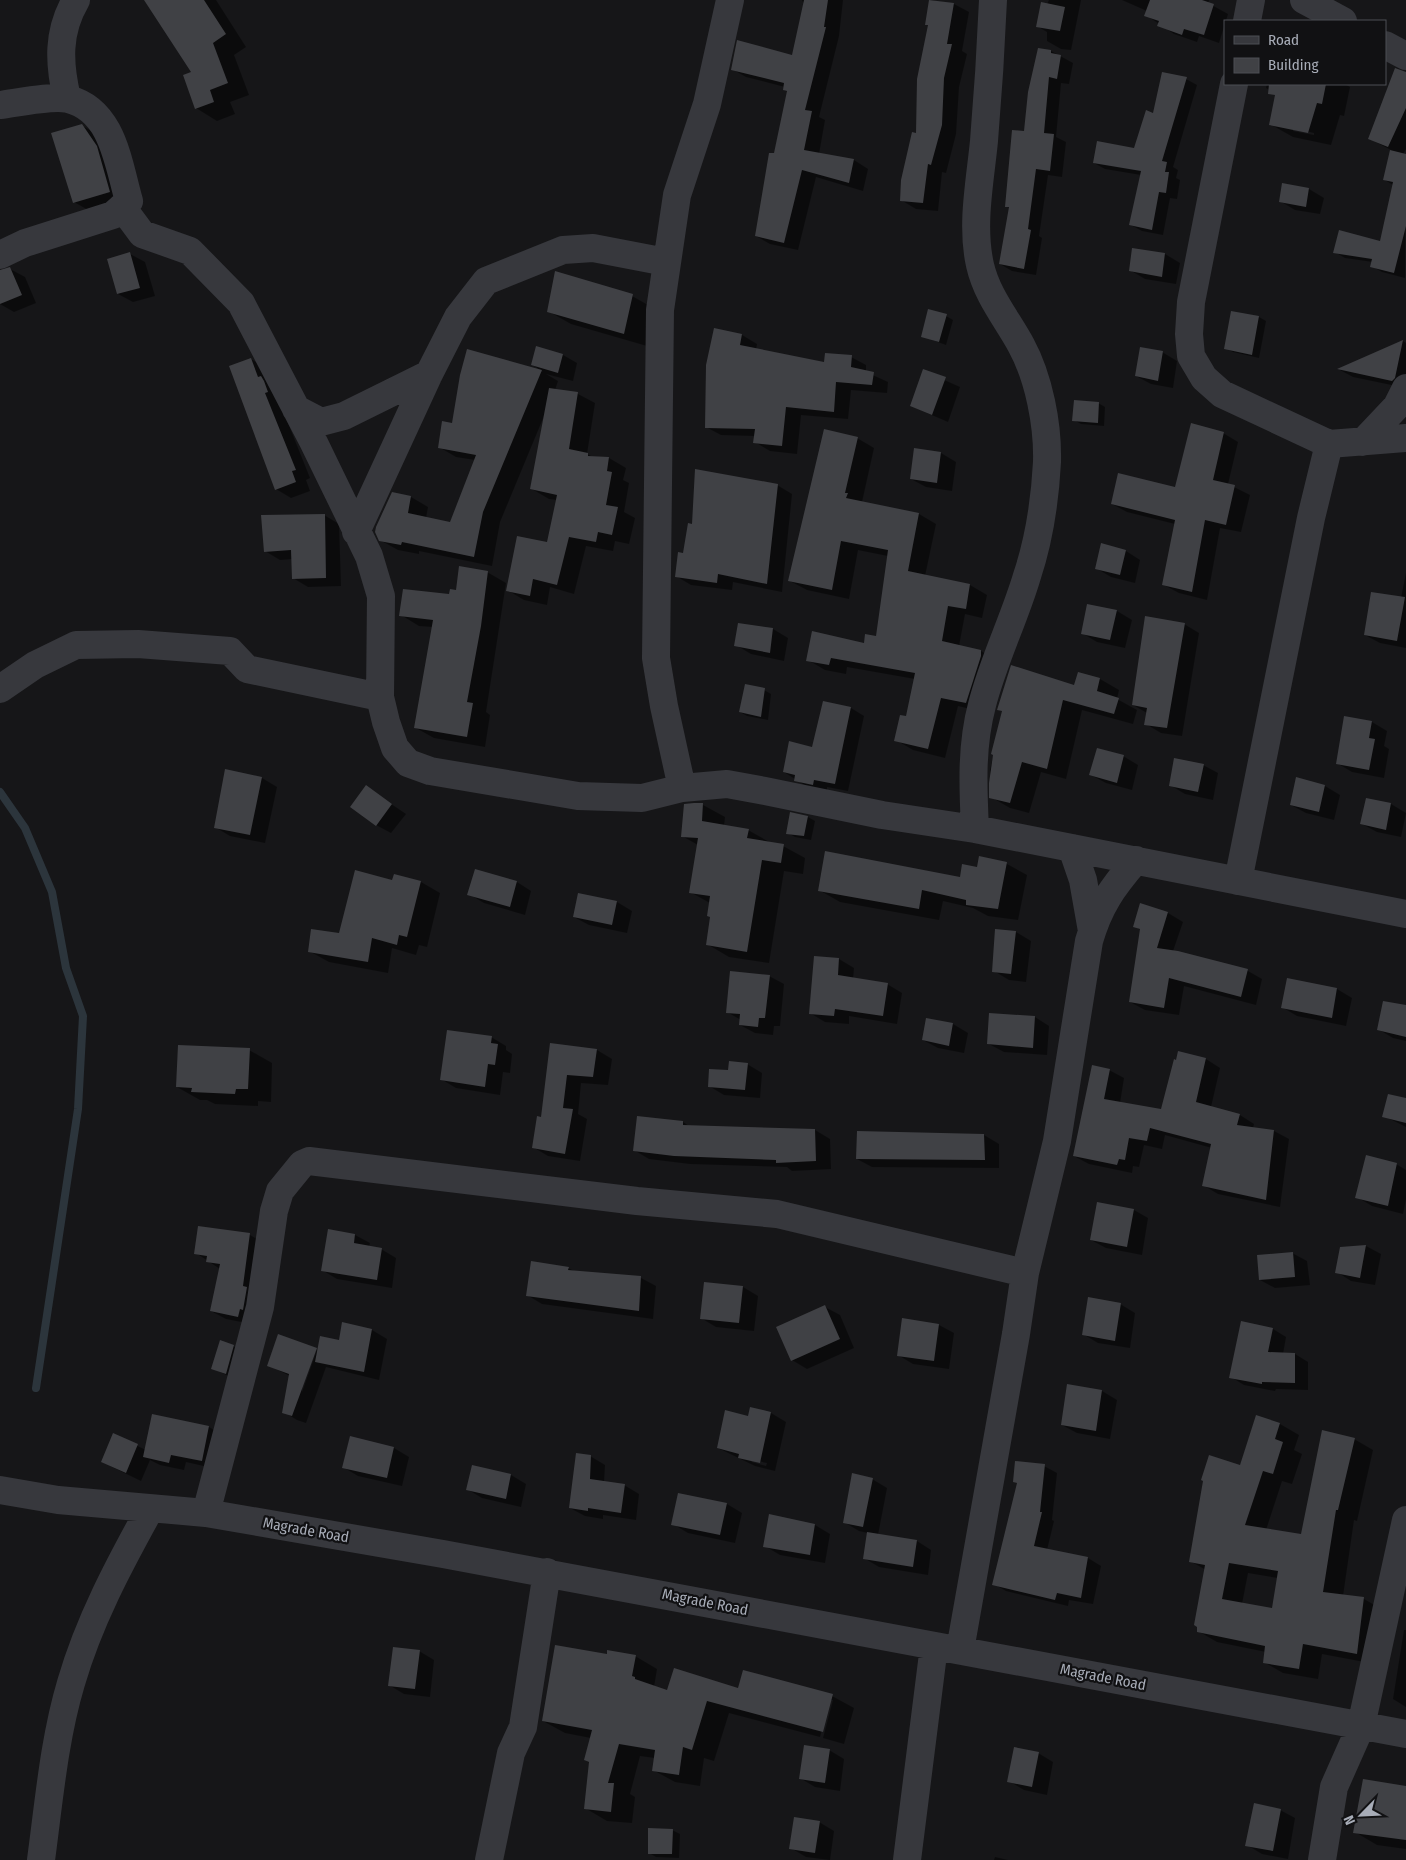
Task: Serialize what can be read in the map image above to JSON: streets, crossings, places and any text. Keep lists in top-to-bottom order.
{
  "streets": {
    "street": ["Magrade Road"]
  },
  "legend": ["Road", "Building"],
  "north": "bottom left"
}
